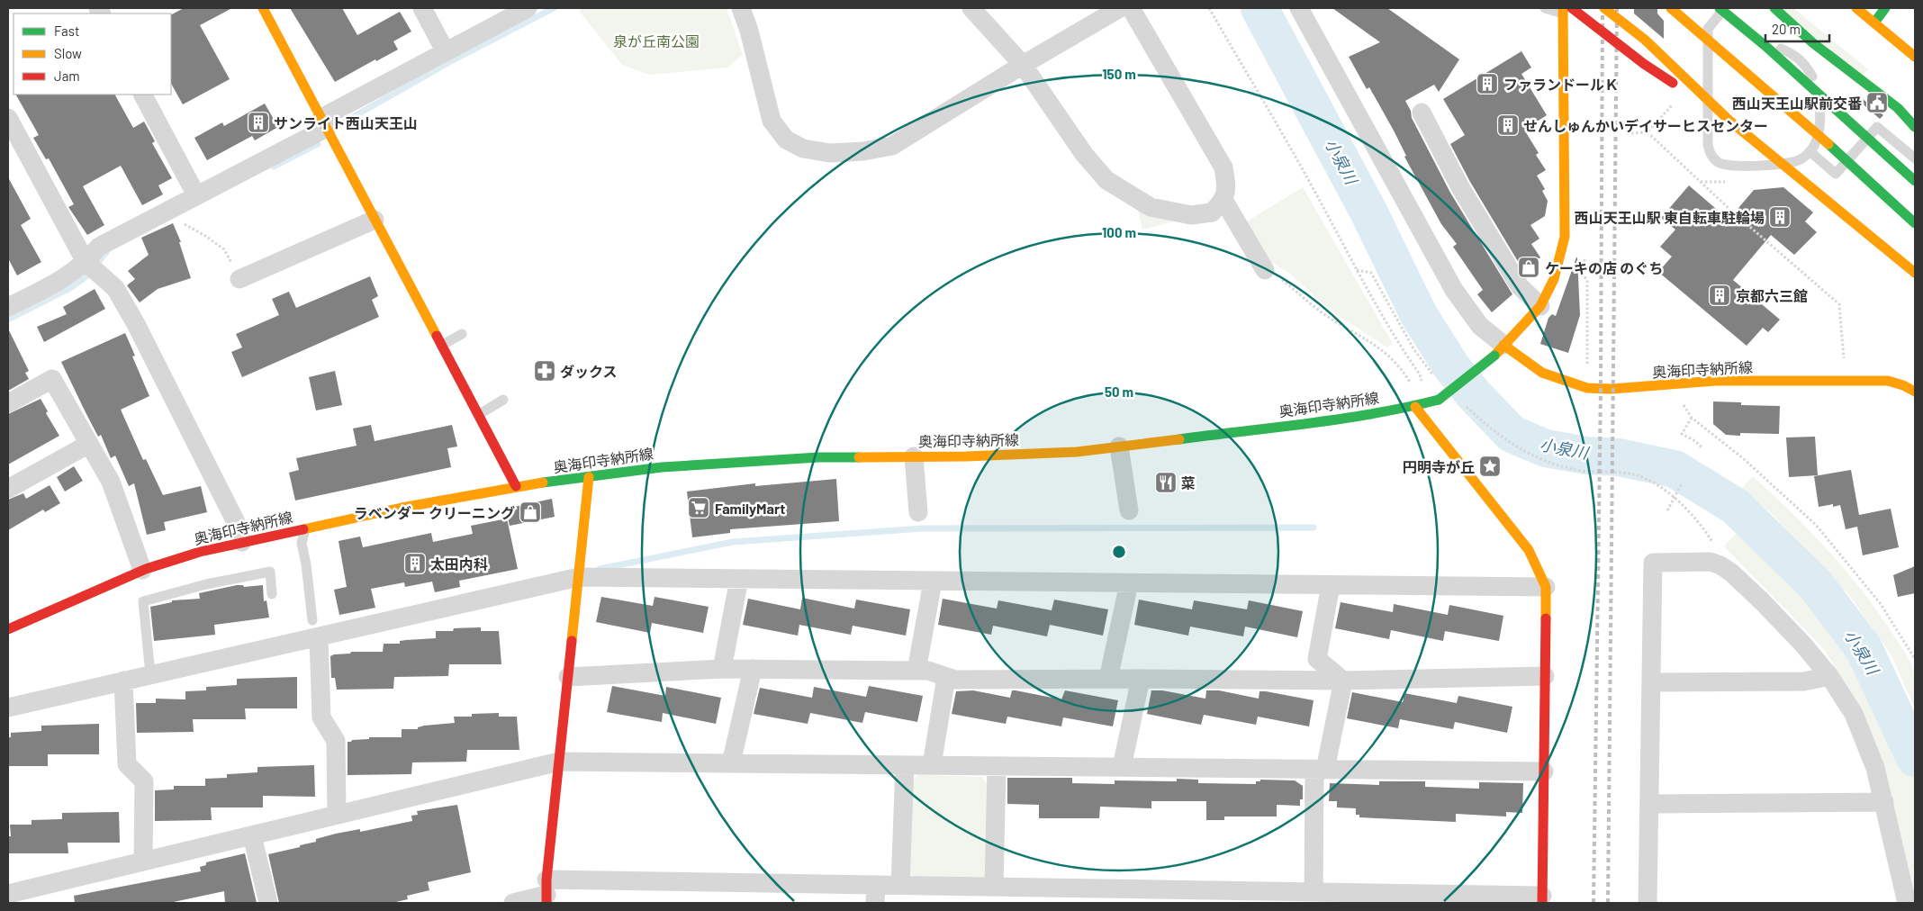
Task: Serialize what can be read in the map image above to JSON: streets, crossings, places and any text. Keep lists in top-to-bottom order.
{
  "streets": {
    "main road": ["奥海印寺納所線"]
  },
  "water": ["小泉川"],
  "parks": ["泉が丘南公園"],
  "places": {
    "building": [
      "ファランドールＫ",
      "サンライト西山天王山",
      "せんしゅんかいデイサーヒスセンター",
      "西山天王山駅 東自転車駐輪場",
      "京都六三館",
      "太田内科"
    ],
    "public building": ["西山天王山駅前交番"],
    "shop": ["ケーキの店 のぐち", "ラベンダー クリーニング"],
    "pharmacy": ["ダックス"],
    "place": ["円明寺が丘"],
    "restaurant": ["菜"],
    "supermarket": ["FamilyMart"]
  },
  "legend": ["Fast", "Slow", "Jam"],
  "scale_bar": "20 m",
  "rings": ["150 m", "100 m", "50 m"]
}
